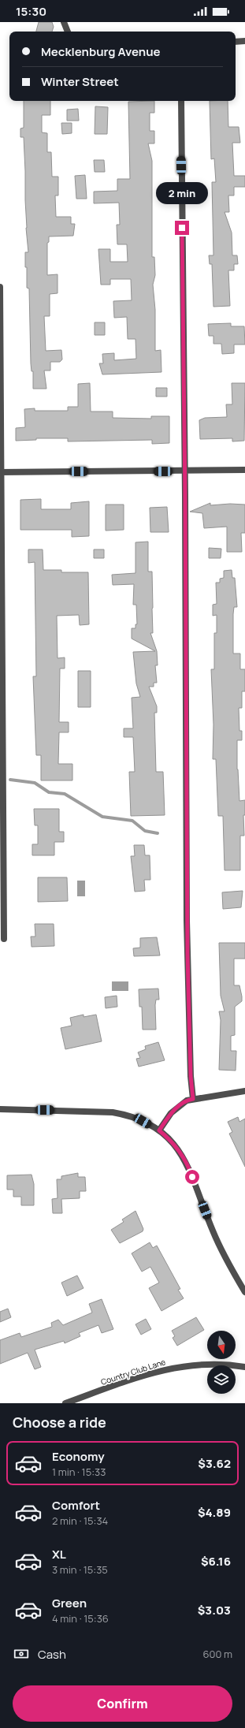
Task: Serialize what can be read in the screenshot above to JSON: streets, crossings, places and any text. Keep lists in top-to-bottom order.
{
  "streets": {
    "street": ["Country Club Lane"]
  },
  "north": "bottom",
  "page": {
    "status": "15:30",
    "banner": ["Mecklenburg Avenue", "Winter Street"],
    "bubble": "2 min",
    "heading": "Choose a ride",
    "list": [
      {
        "name": "Economy",
        "note": "1 min · 15:33",
        "value": "$3.62"
      },
      {
        "name": "Comfort",
        "note": "2 min · 15:34",
        "value": "$4.89"
      },
      {
        "name": "XL",
        "note": "3 min · 15:35",
        "value": "$6.16"
      },
      {
        "name": "Green",
        "note": "4 min · 15:36",
        "value": "$3.03"
      }
    ],
    "pay": ["Cash", "600 m"],
    "buttons": "Confirm"
  }
}
